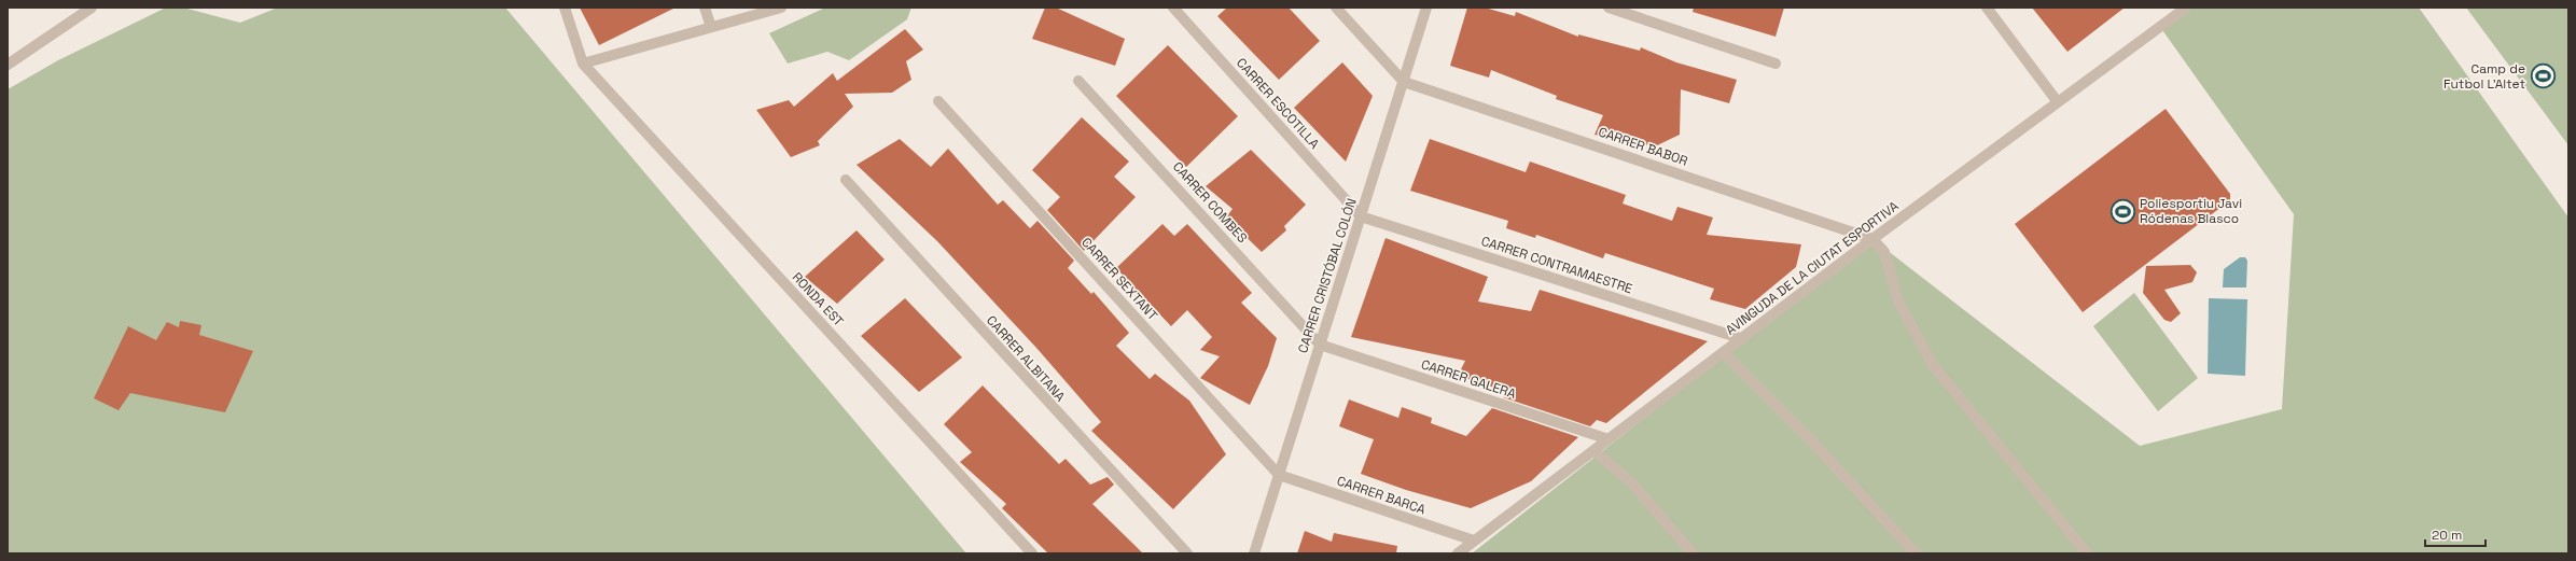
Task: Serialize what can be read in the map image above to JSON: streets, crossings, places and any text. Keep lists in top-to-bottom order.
{
  "streets": {
    "street": [
      "CARRER ESCOTILLA",
      "CARRER BABOR",
      "CARRER COMBES",
      "CARRER CONTRAMAESTRE",
      "AVINGUDA DE LA CIUTAT ESPORTIVA",
      "CARRER CRISTÓBAL COLÓN",
      "CARRER SEXTANT",
      "RONDA EST",
      "CARRER ALBITANA",
      "CARRER GALERA",
      "CARRER BARCA"
    ]
  },
  "crossings": [
    ["CARRER ESCOTILLA", "CARRER CONTRAMAESTRE"],
    ["CARRER ESCOTILLA", "CARRER CRISTÓBAL COLÓN"],
    ["CARRER BABOR", "AVINGUDA DE LA CIUTAT ESPORTIVA"],
    ["CARRER BABOR", "CARRER CRISTÓBAL COLÓN"],
    ["CARRER COMBES", "CARRER CRISTÓBAL COLÓN"],
    ["CARRER COMBES", "CARRER GALERA"],
    ["CARRER CONTRAMAESTRE", "AVINGUDA DE LA CIUTAT ESPORTIVA"],
    ["CARRER CONTRAMAESTRE", "CARRER CRISTÓBAL COLÓN"],
    ["AVINGUDA DE LA CIUTAT ESPORTIVA", "CARRER GALERA"],
    ["AVINGUDA DE LA CIUTAT ESPORTIVA", "CARRER BARCA"],
    ["CARRER CRISTÓBAL COLÓN", "CARRER SEXTANT"],
    ["CARRER CRISTÓBAL COLÓN", "CARRER GALERA"],
    ["CARRER CRISTÓBAL COLÓN", "CARRER BARCA"],
    ["CARRER SEXTANT", "CARRER BARCA"]
  ],
  "places": {
    "sports": ["Camp de Futbol L'Altet", "Poliesportiu Javi Ródenas Blasco"]
  },
  "scale_bar": "20 m"
}
